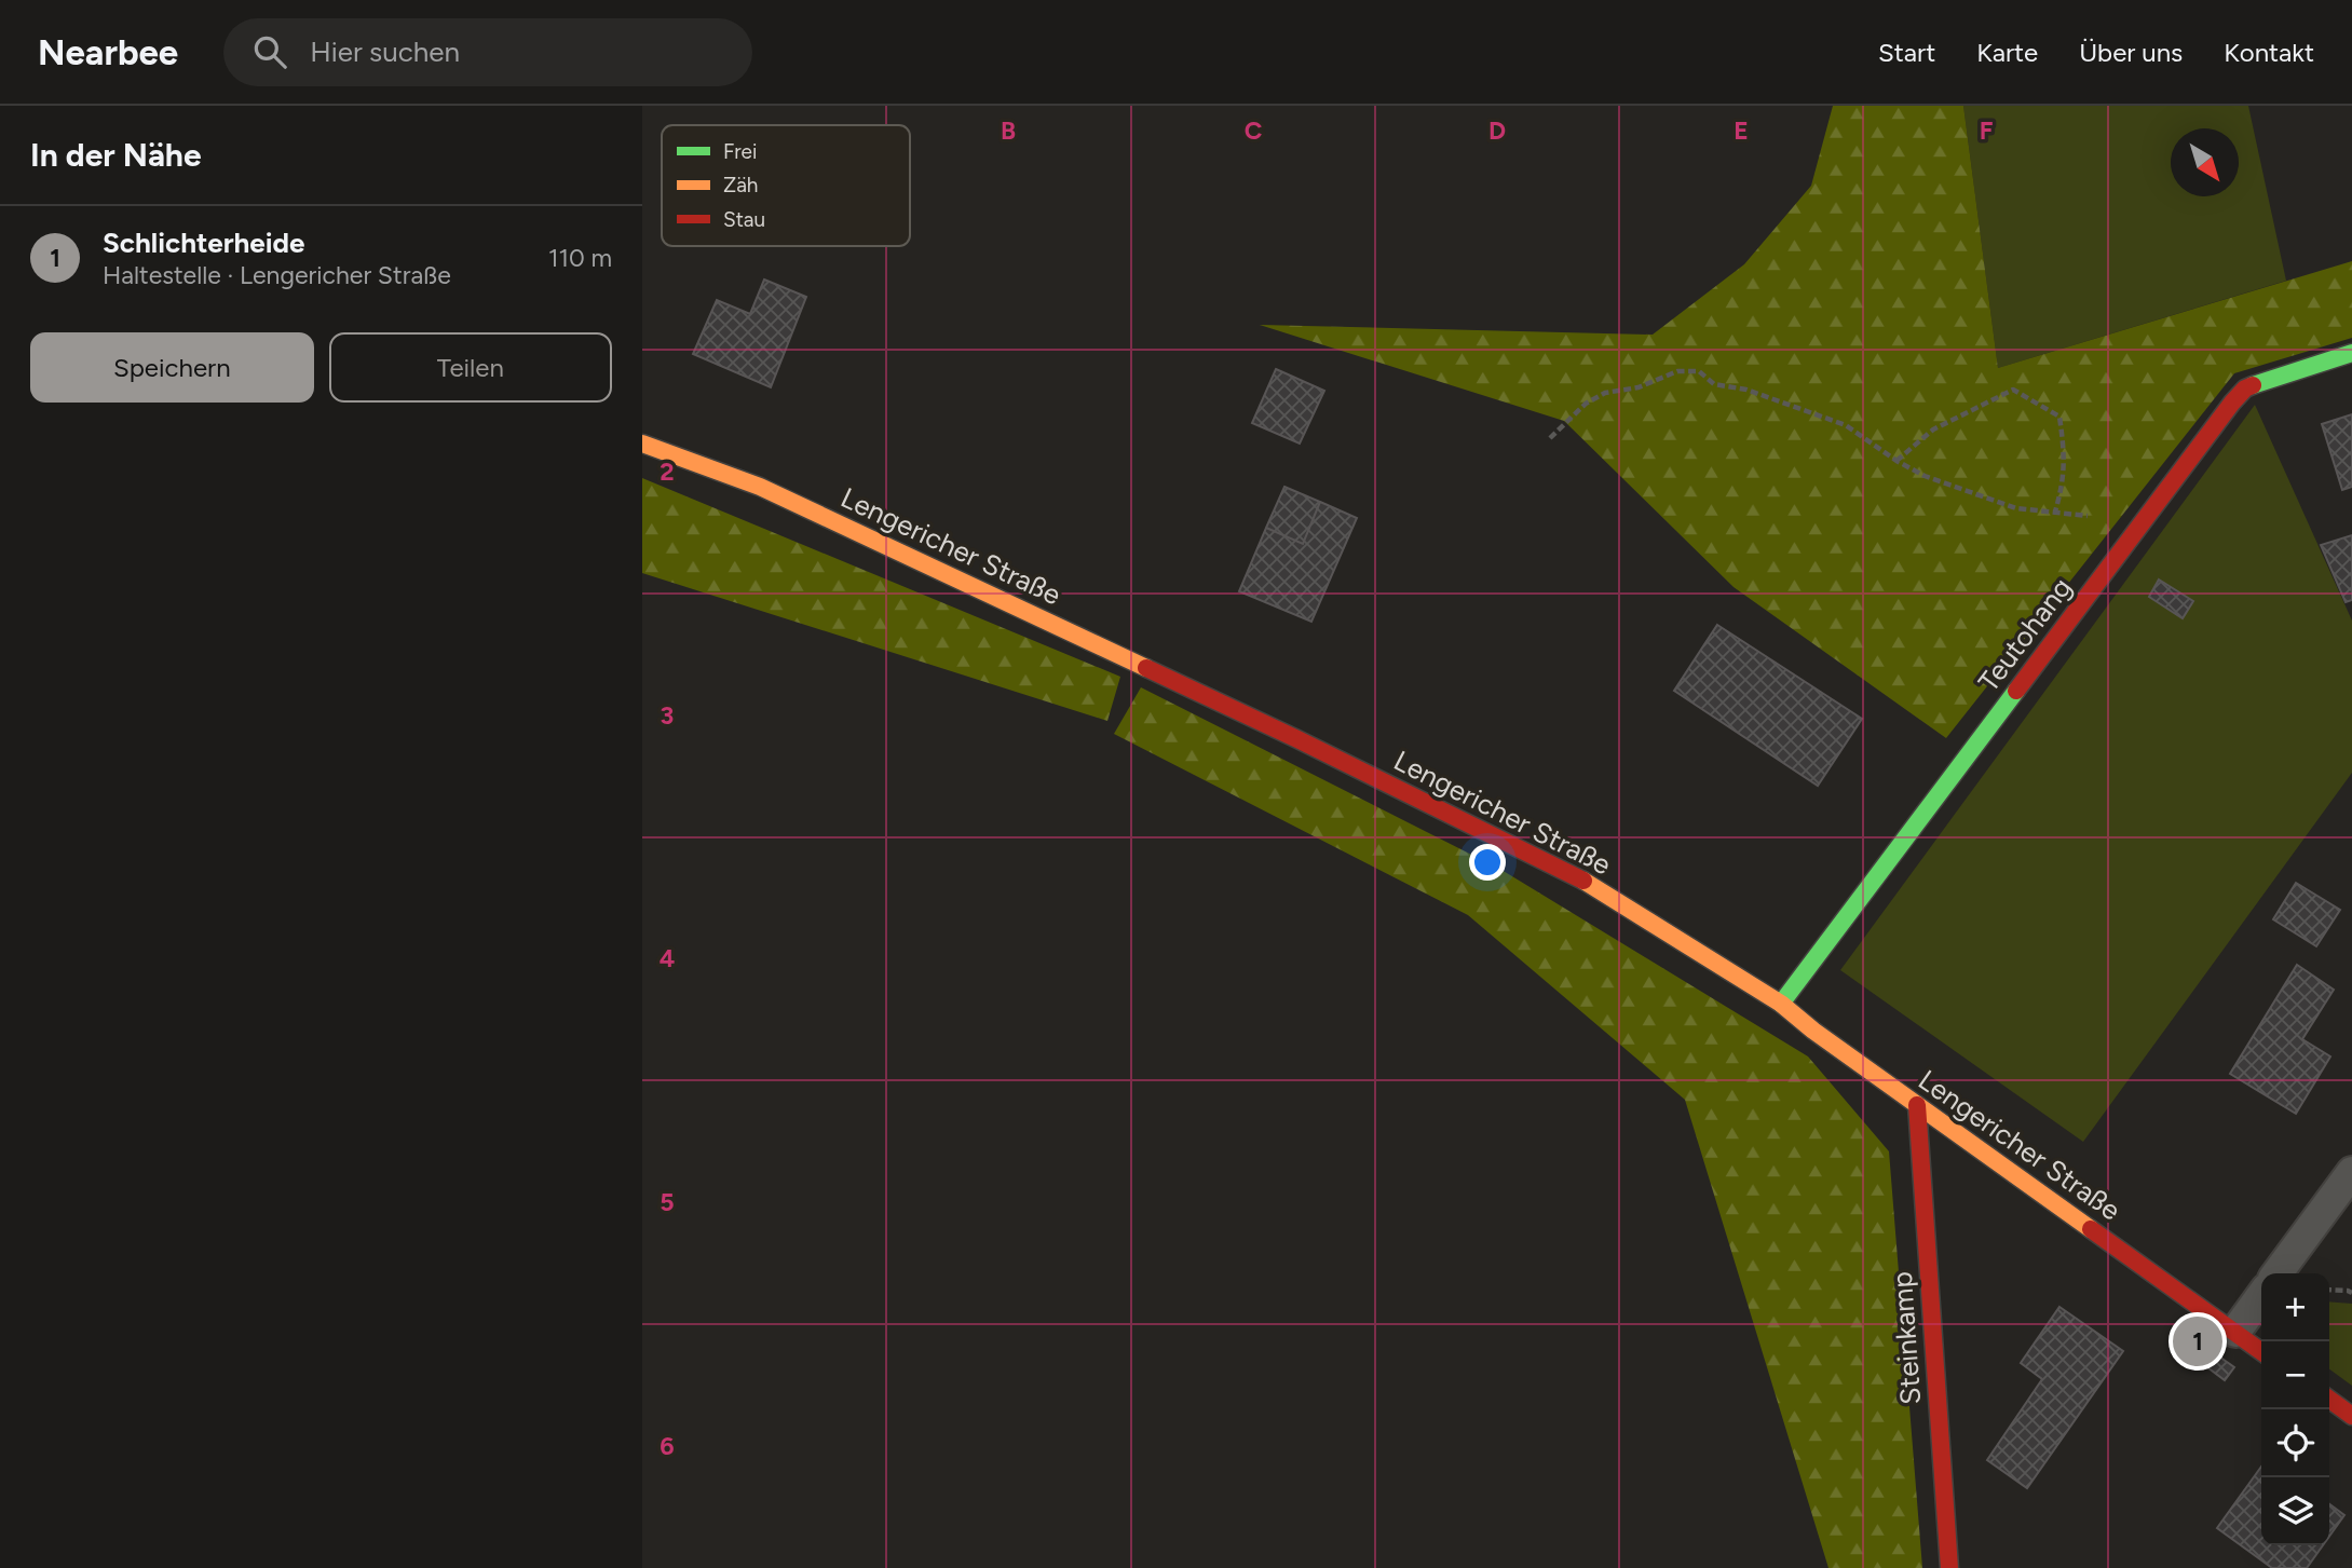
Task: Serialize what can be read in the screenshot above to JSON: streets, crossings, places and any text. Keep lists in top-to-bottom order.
{
  "streets": {
    "street": ["Lengericher Straße", "Teutohang", "Steinkamp"]
  },
  "crossings": [
    ["Lengericher Straße", "Teutohang"],
    ["Lengericher Straße", "Steinkamp"]
  ],
  "legend": ["Frei", "Zäh", "Stau"],
  "north": "bottom right",
  "page": {
    "header": "Nearbee",
    "search": "Hier suchen",
    "nav": [
      "Start",
      "Karte",
      "Über uns",
      "Kontakt"
    ],
    "heading": "In der Nähe",
    "list": [
      {
        "mark": "1",
        "name": "Schlichterheide",
        "note": "Haltestelle · Lengericher Straße",
        "value": "110 m"
      }
    ],
    "buttons": ["Speichern", "Teilen"],
    "map_buttons": ["+", "−"],
    "pins": "1"
  },
  "grid": {
    "columns": [
      "B",
      "C",
      "D",
      "E",
      "F"
    ],
    "rows": [
      "2",
      "3",
      "4",
      "5",
      "6"
    ]
  }
}
